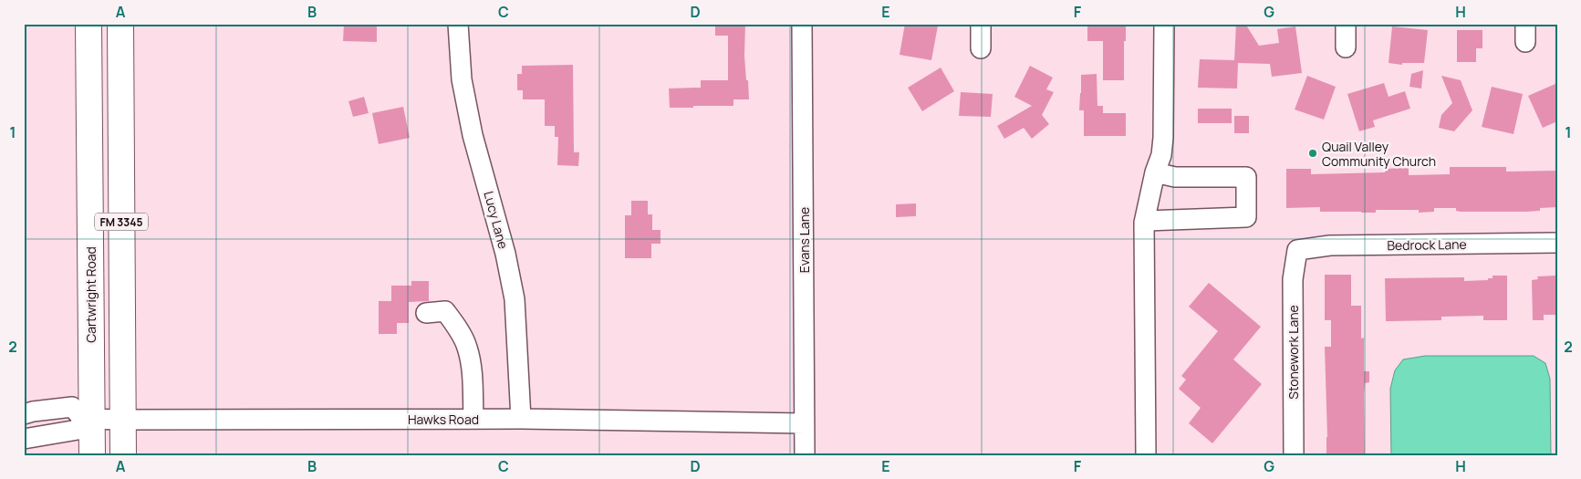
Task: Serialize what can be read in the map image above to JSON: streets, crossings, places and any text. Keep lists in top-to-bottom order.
{
  "streets": {
    "main road": ["FM 3345", "Cartwright Road"],
    "street": [
      "Lucy Lane",
      "Evans Lane",
      "Bedrock Lane",
      "Stonework Lane",
      "Hawks Road"
    ]
  },
  "crossings": [
    ["Lucy Lane", "Hawks Road"],
    ["FM 3345", "Hawks Road"],
    ["Evans Lane", "Hawks Road"],
    ["Bedrock Lane", "Stonework Lane"],
    ["Cartwright Road", "Hawks Road"]
  ],
  "places": ["Quail Valley Community Church"],
  "grid": {
    "columns": [
      "A",
      "B",
      "C",
      "D",
      "E",
      "F",
      "G",
      "H"
    ],
    "rows": ["1", "2"]
  }
}
